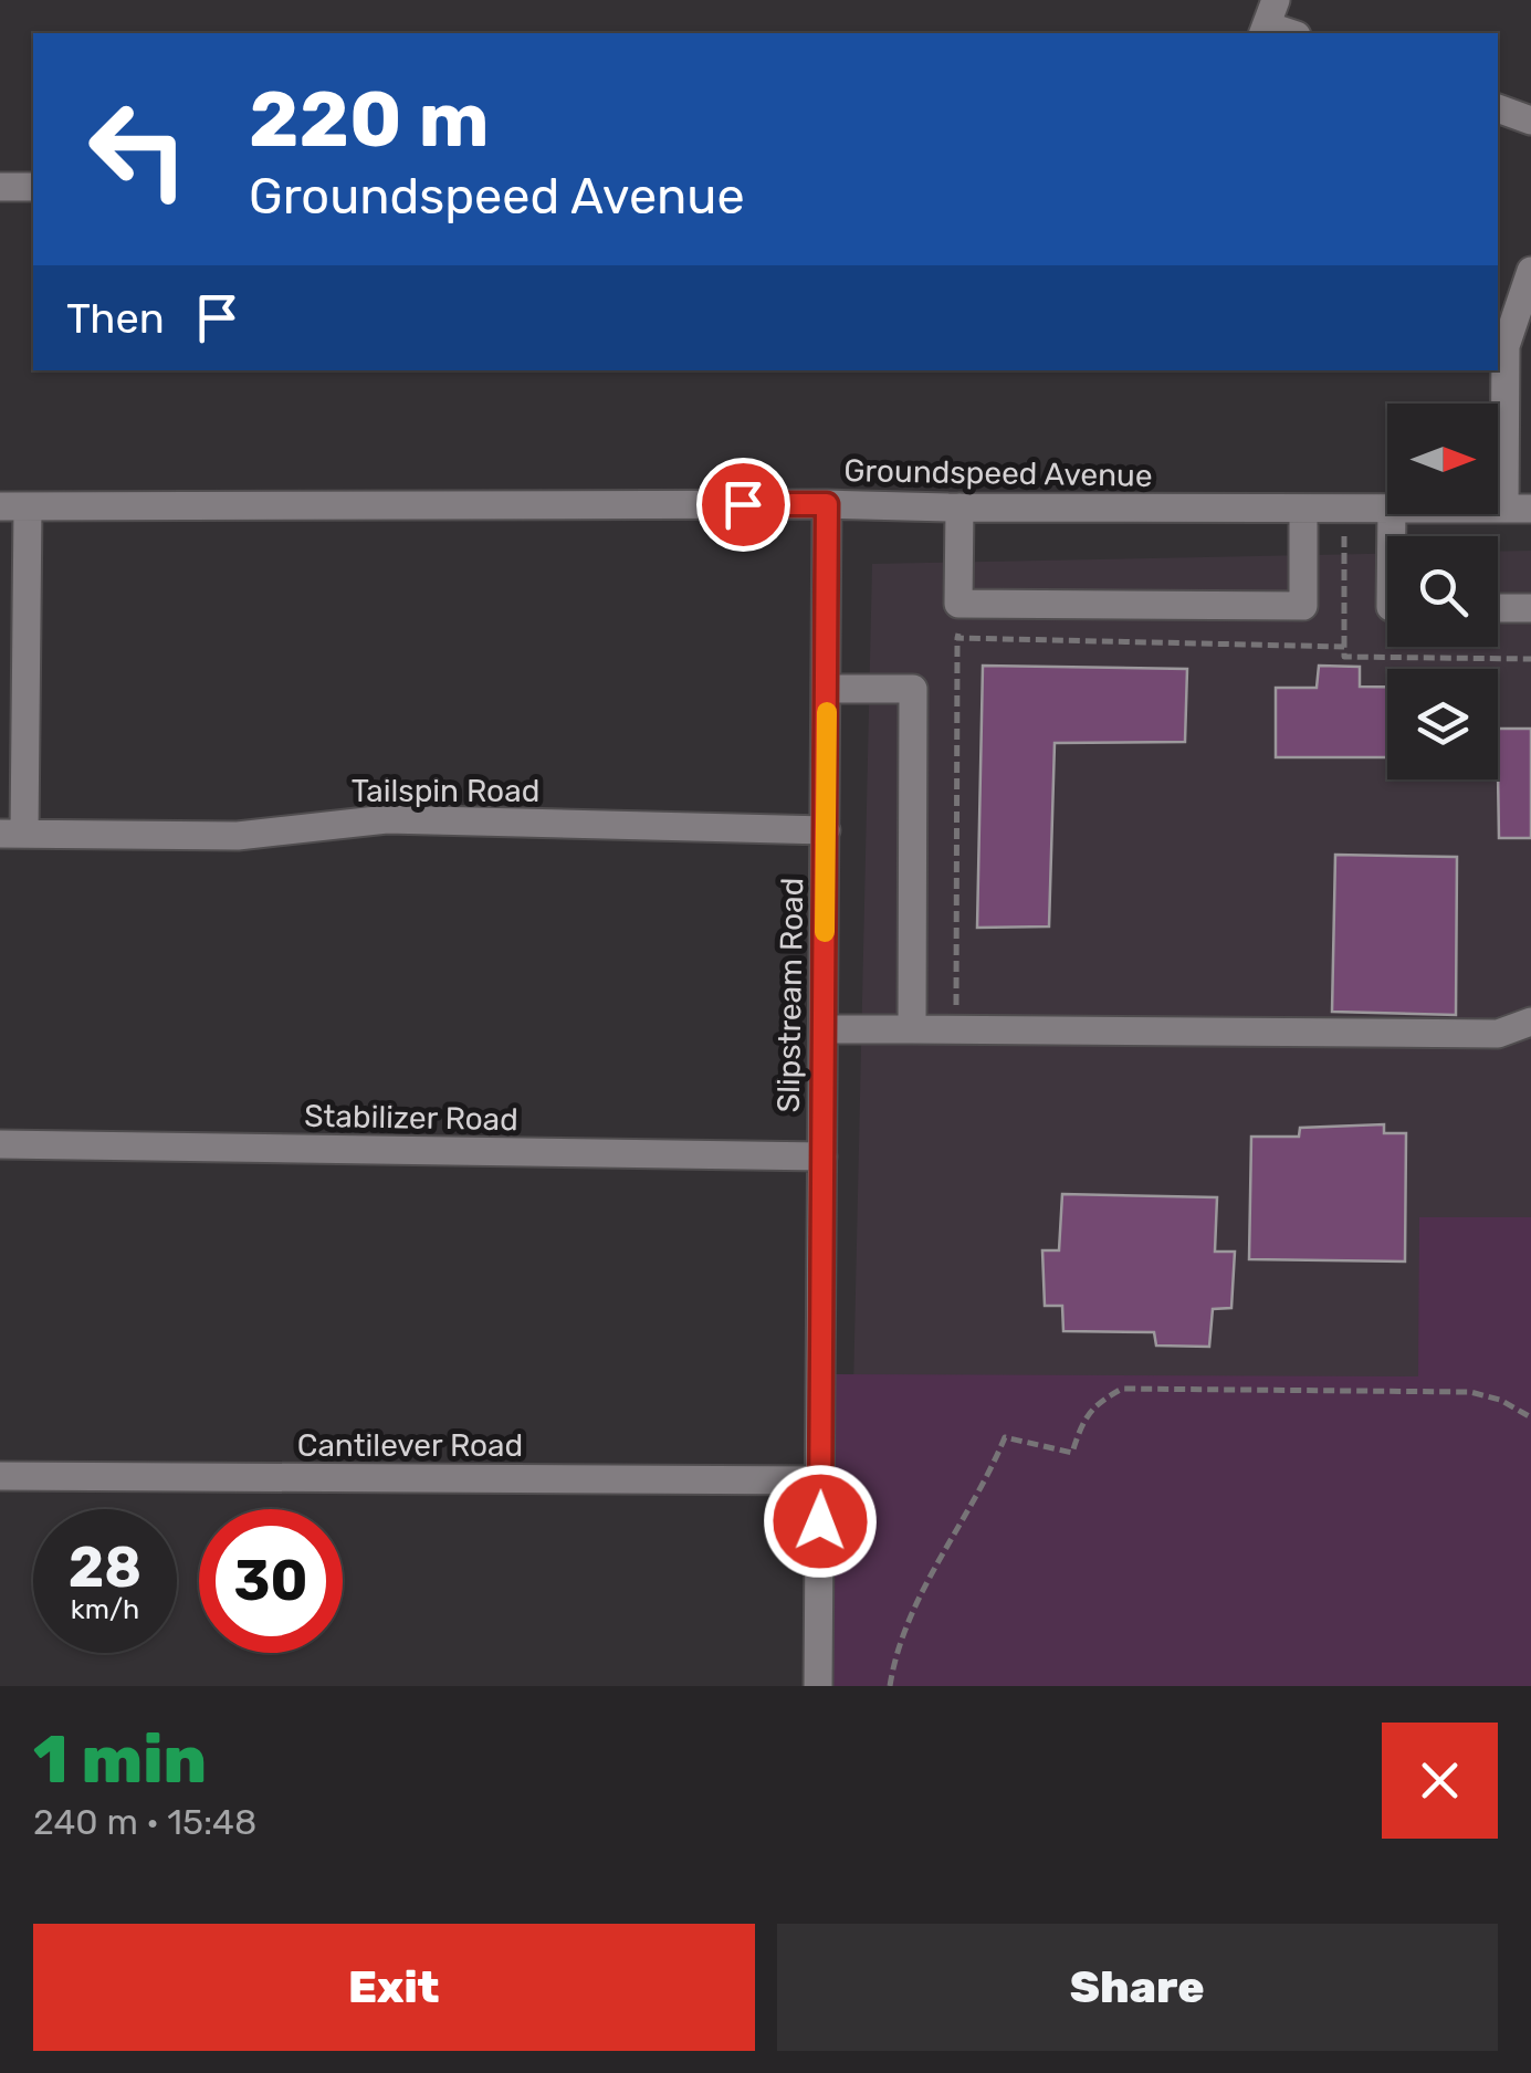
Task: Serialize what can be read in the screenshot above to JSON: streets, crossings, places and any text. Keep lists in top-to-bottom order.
{
  "streets": {
    "street": [
      "Groundspeed Avenue",
      "Tailspin Road",
      "Slipstream Road",
      "Stabilizer Road",
      "Cantilever Road"
    ]
  },
  "crossings": [
    ["Groundspeed Avenue", "Slipstream Road"],
    ["Tailspin Road", "Slipstream Road"],
    ["Slipstream Road", "Stabilizer Road"],
    ["Slipstream Road", "Cantilever Road"]
  ],
  "north": "right",
  "page": {
    "turn": ["220 m", "Groundspeed Avenue"],
    "then": "Then",
    "speed": "28 km/h",
    "limit": "30",
    "heading": ["1 min", "240 m · 15:48"],
    "buttons": ["Exit", "Share"]
  }
}
